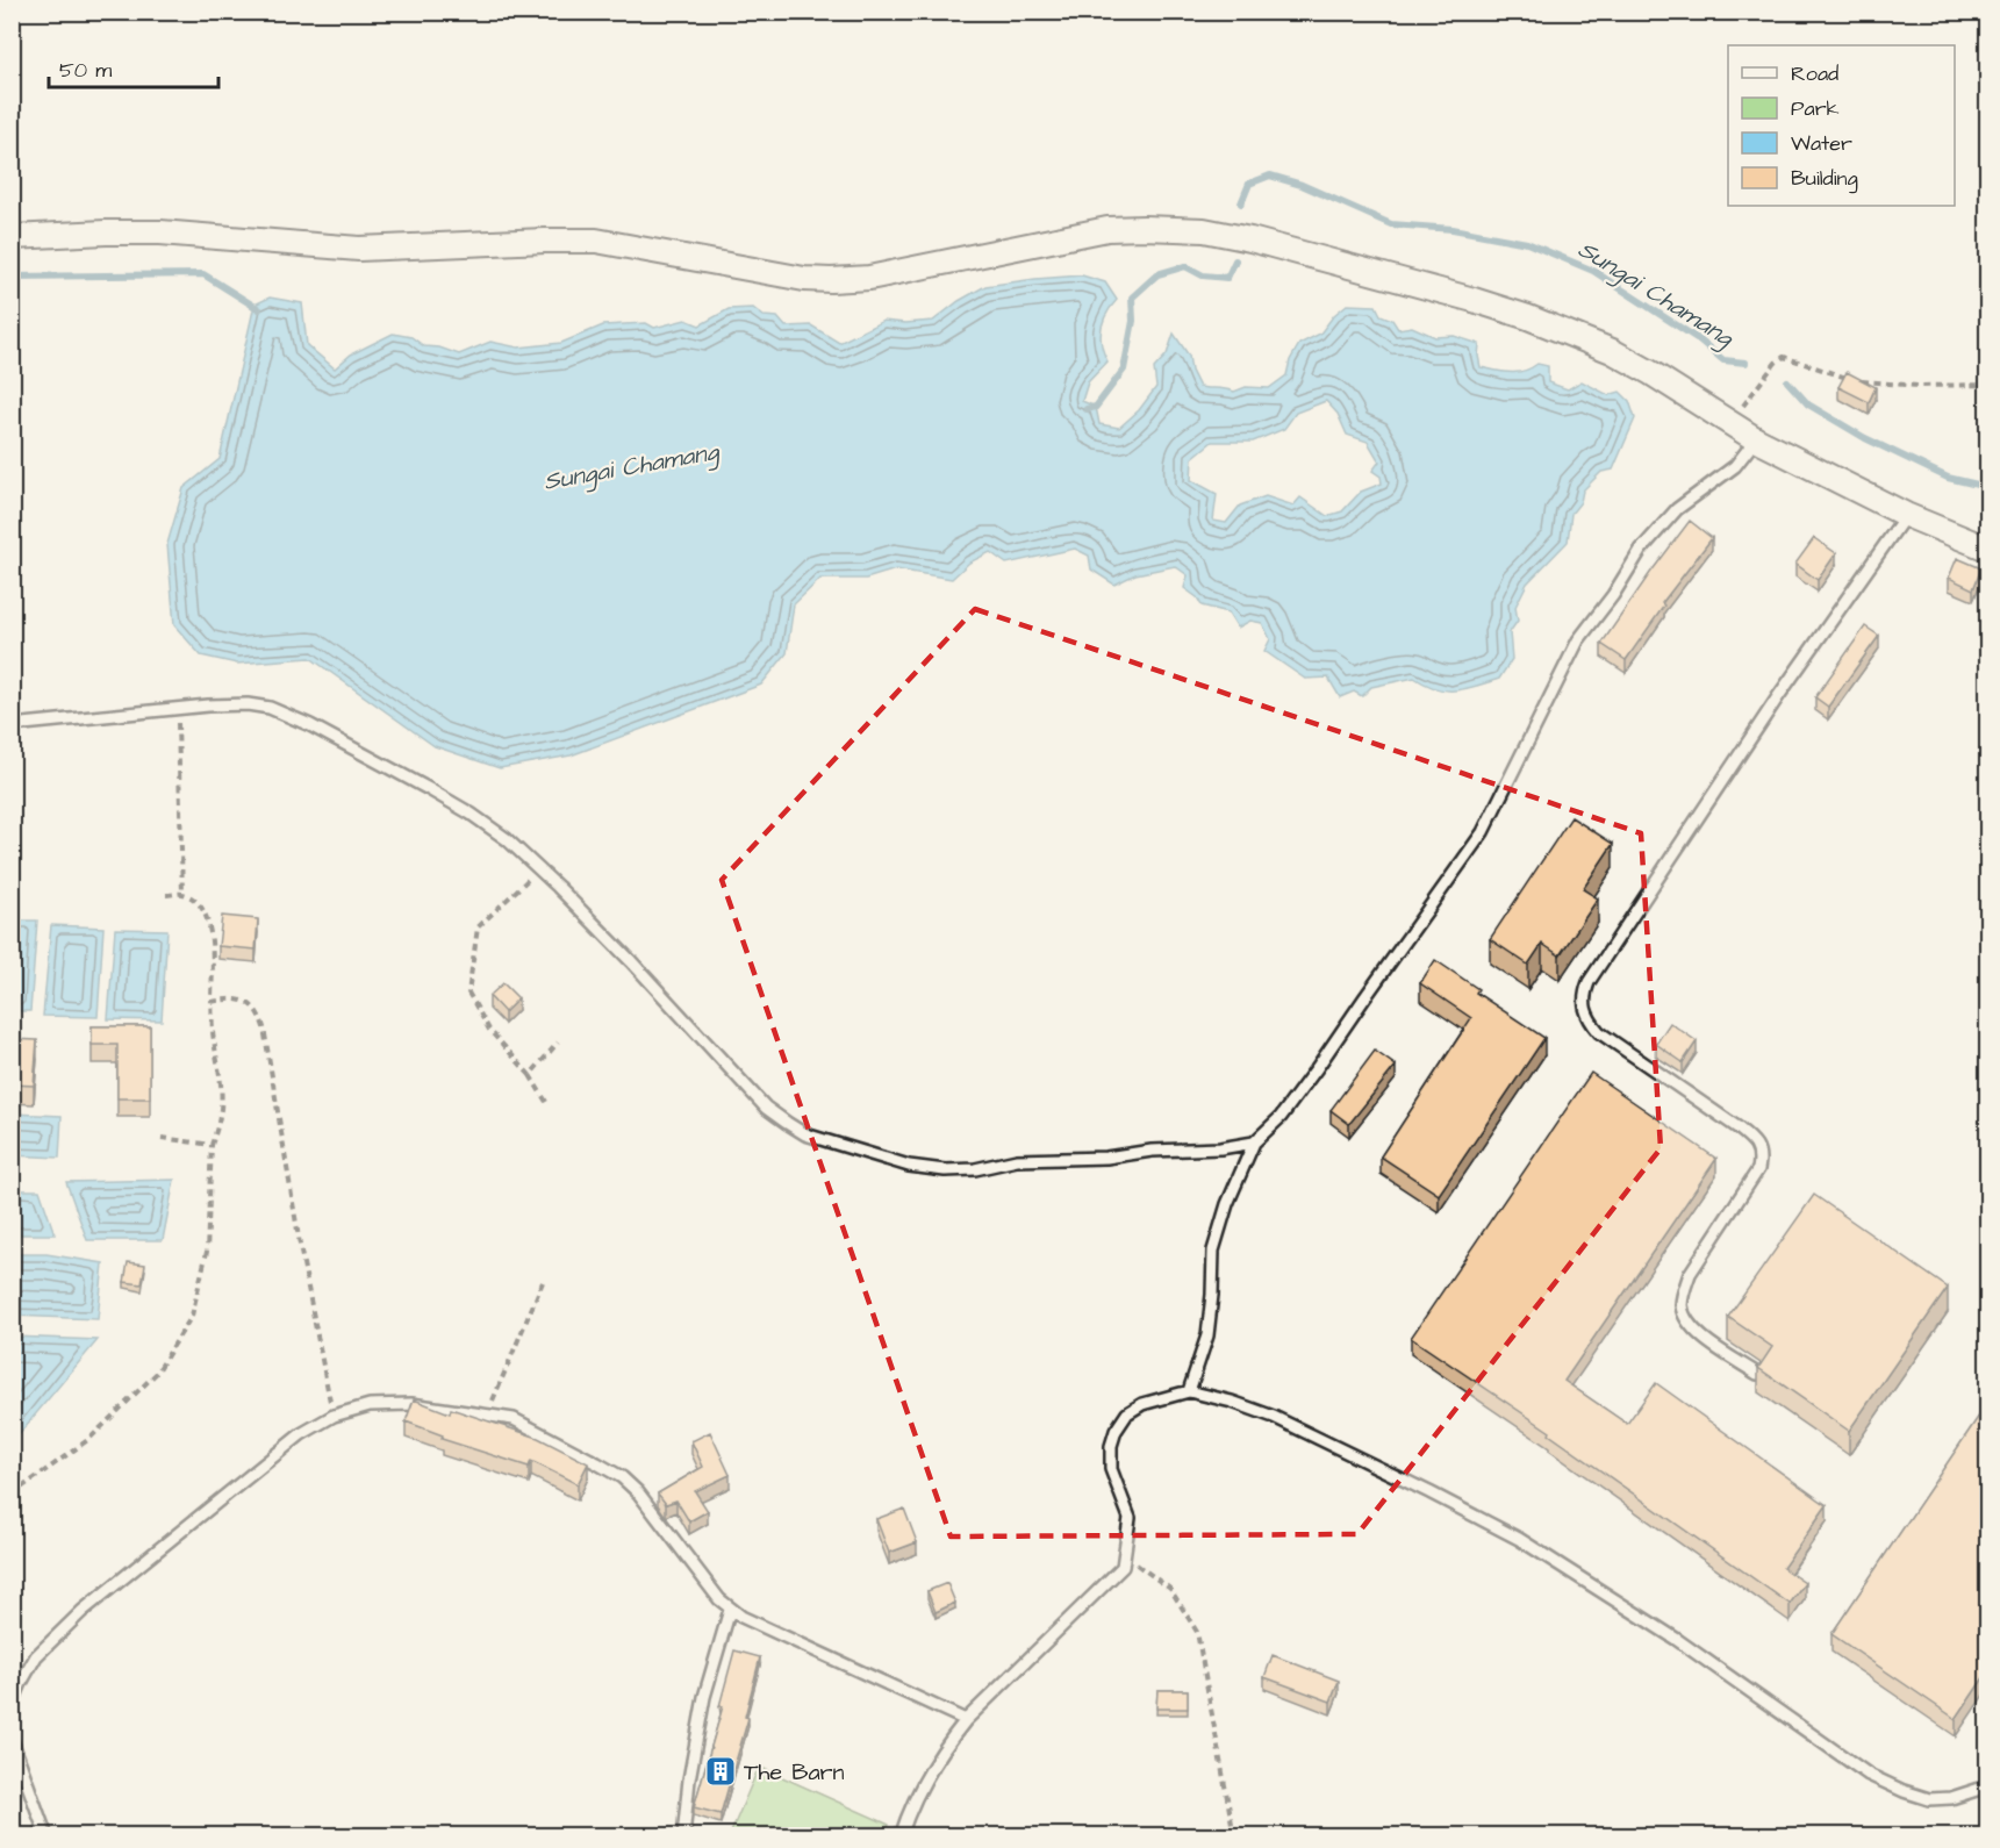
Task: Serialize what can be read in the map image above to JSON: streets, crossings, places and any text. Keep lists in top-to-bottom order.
{
  "water": ["Sungai Chamang"],
  "places": {
    "building": ["The Barn"]
  },
  "legend": [
    "Road",
    "Park",
    "Water",
    "Building"
  ],
  "scale_bar": "50 m"
}
